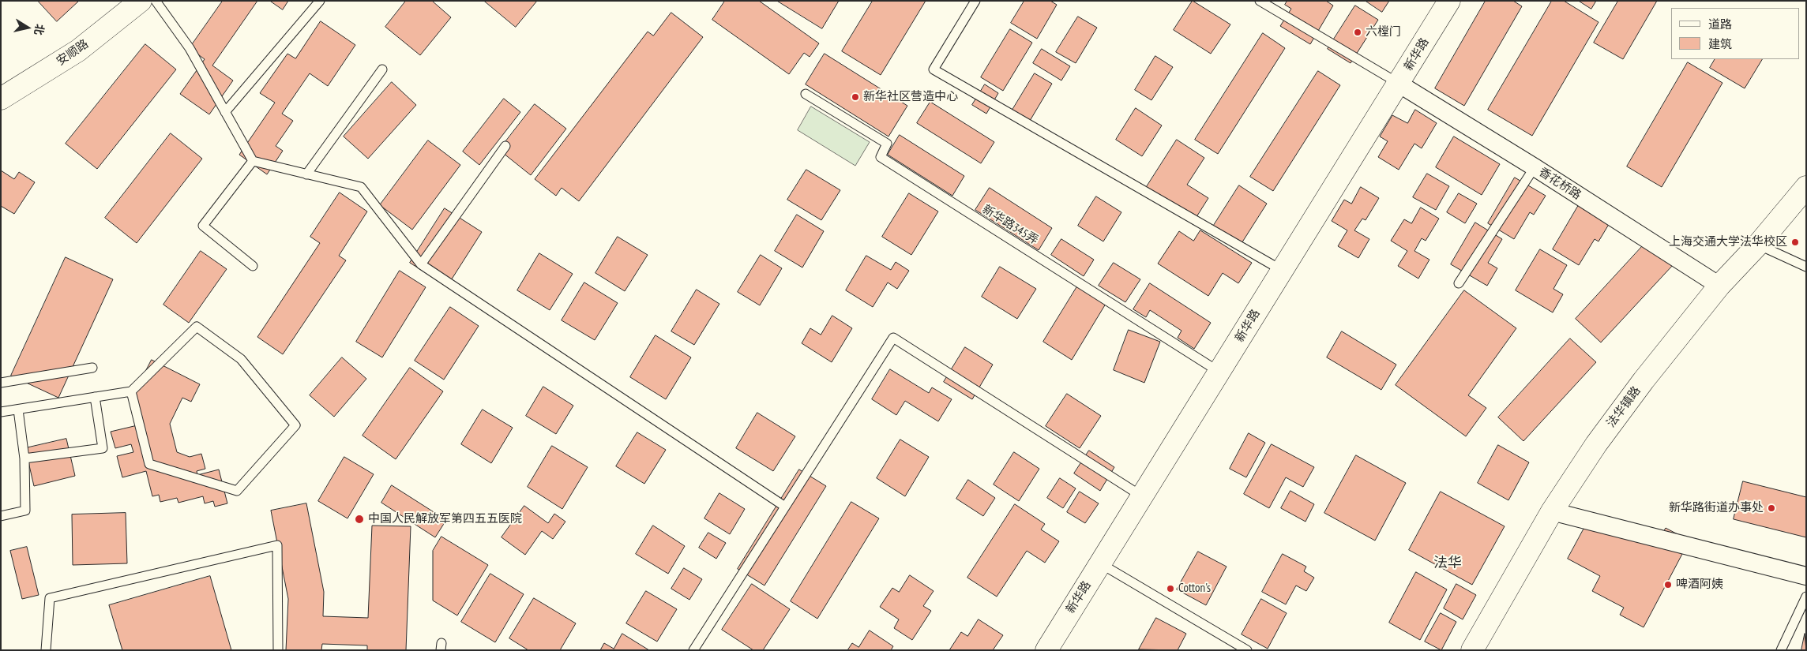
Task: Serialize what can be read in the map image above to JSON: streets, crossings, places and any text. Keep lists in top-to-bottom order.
{
  "streets": {
    "street": [
      "安顺路",
      "新华路",
      "香花桥路",
      "法华镇路"
    ],
    "lane": ["新华路345弄"]
  },
  "crossings": [
    ["新华路", "香花桥路"],
    ["新华路", "新华路345弄"],
    ["香花桥路", "法华镇路"]
  ],
  "districts": ["法华"],
  "places": [
    "六樘门",
    "新华社区营造中心",
    "上海交通大学法华校区",
    "新华路街道办事处",
    "中国人民解放军第四五五医院",
    "啤酒阿姨",
    "Cotton's"
  ],
  "legend": ["道路", "建筑"],
  "north": "right"
}
